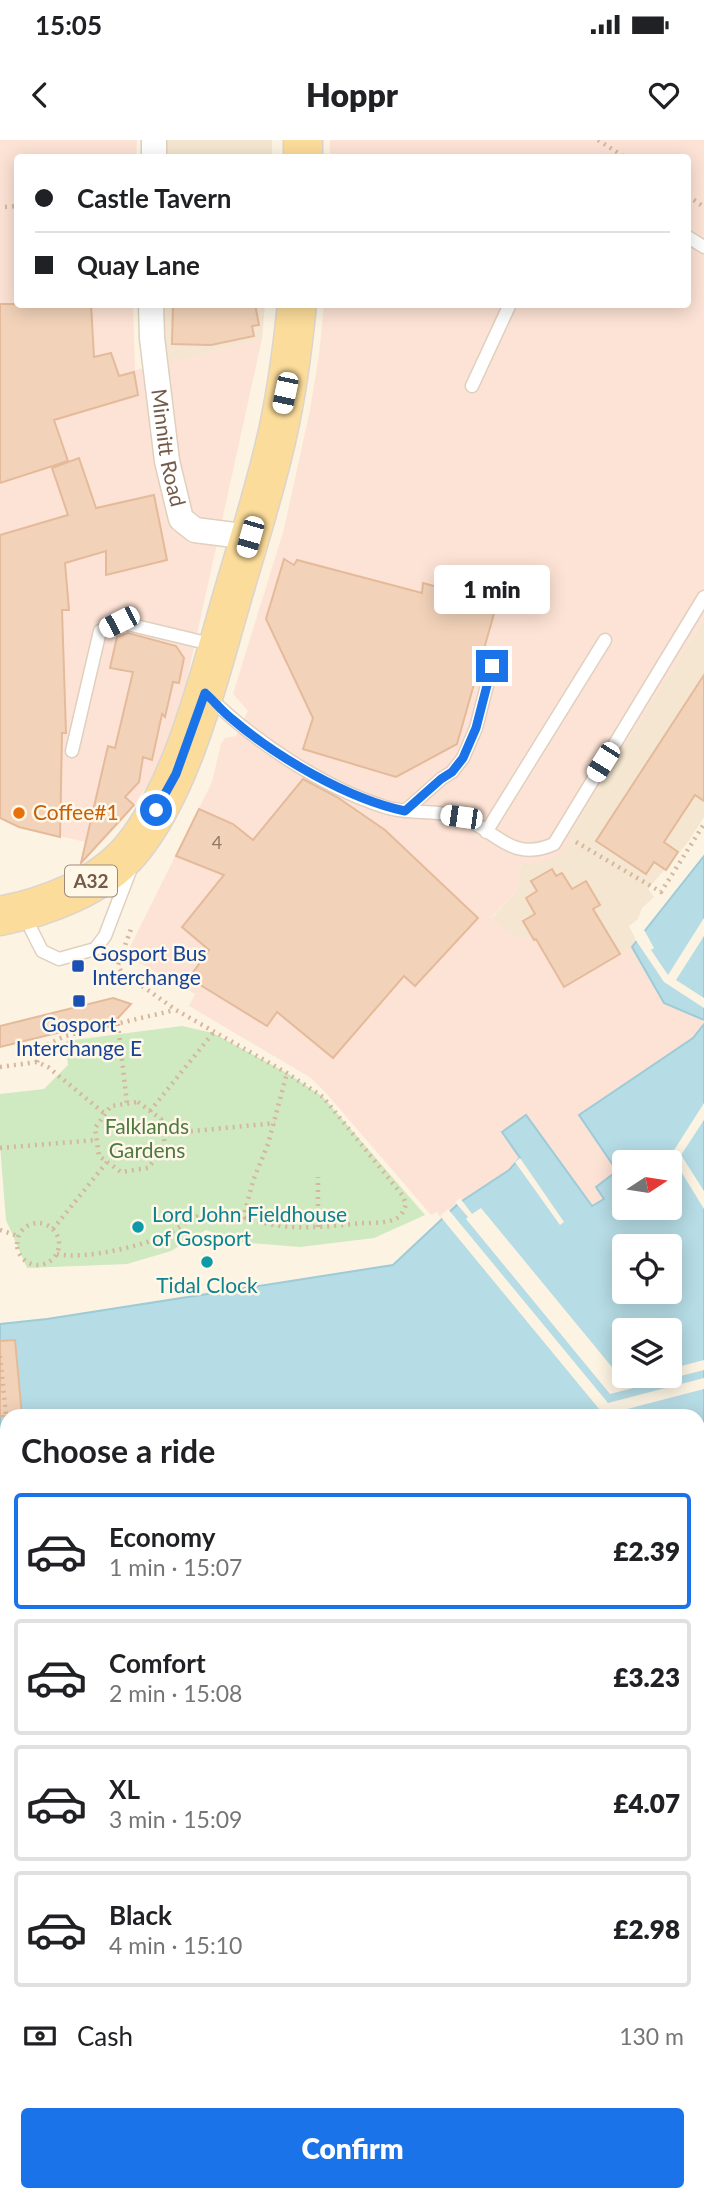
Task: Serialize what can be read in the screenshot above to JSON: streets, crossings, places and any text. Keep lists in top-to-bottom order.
{
  "streets": {
    "main road": ["A32"],
    "street": ["Minnitt Road"]
  },
  "crossings": [
    ["Minnitt Road", "A32"]
  ],
  "parks": ["Falklands Gardens"],
  "places": {
    "other": ["Coffee#1", "Lord John Fieldhouse of Gosport", "Tidal Clock"],
    "transit": ["Gosport Bus Interchange", "Gosport Interchange E"]
  },
  "house_numbers": ["4"],
  "north": "right",
  "page": {
    "status": "15:05",
    "header": "Hoppr",
    "banner": ["Castle Tavern", "Quay Lane"],
    "bubble": "1 min",
    "heading": "Choose a ride",
    "list": [
      {
        "name": "Economy",
        "note": "1 min · 15:07",
        "value": "£2.39"
      },
      {
        "name": "Comfort",
        "note": "2 min · 15:08",
        "value": "£3.23"
      },
      {
        "name": "XL",
        "note": "3 min · 15:09",
        "value": "£4.07"
      },
      {
        "name": "Black",
        "note": "4 min · 15:10",
        "value": "£2.98"
      }
    ],
    "pay": ["Cash", "130 m"],
    "buttons": "Confirm"
  }
}
